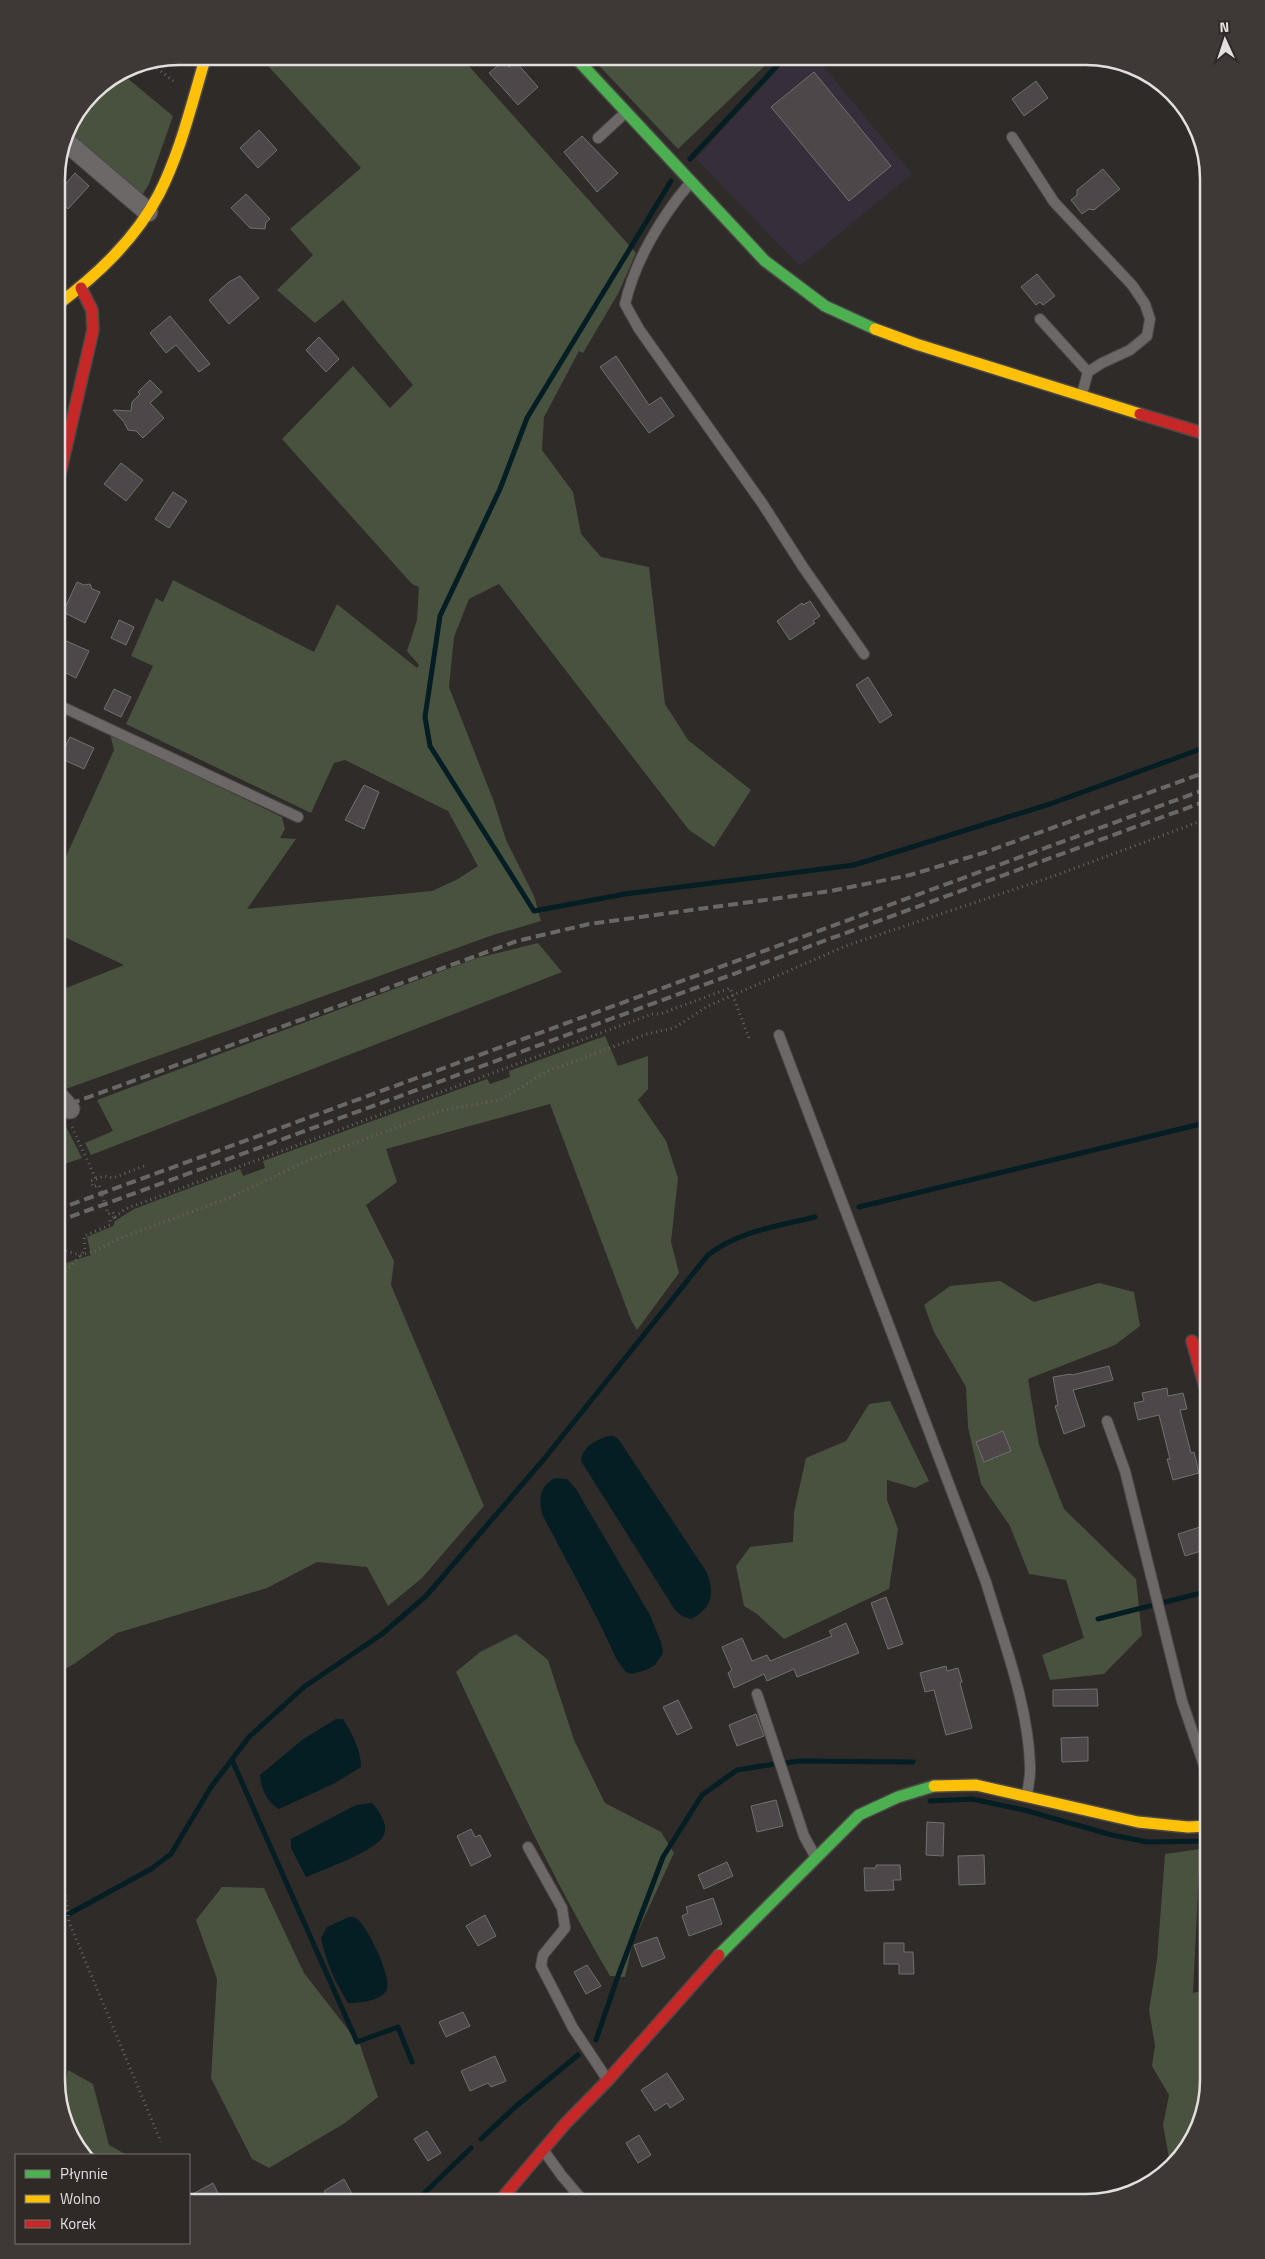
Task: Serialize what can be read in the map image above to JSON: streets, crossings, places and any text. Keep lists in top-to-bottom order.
{
  "legend": ["Płynnie", "Wolno", "Korek"],
  "north": "top"
}
